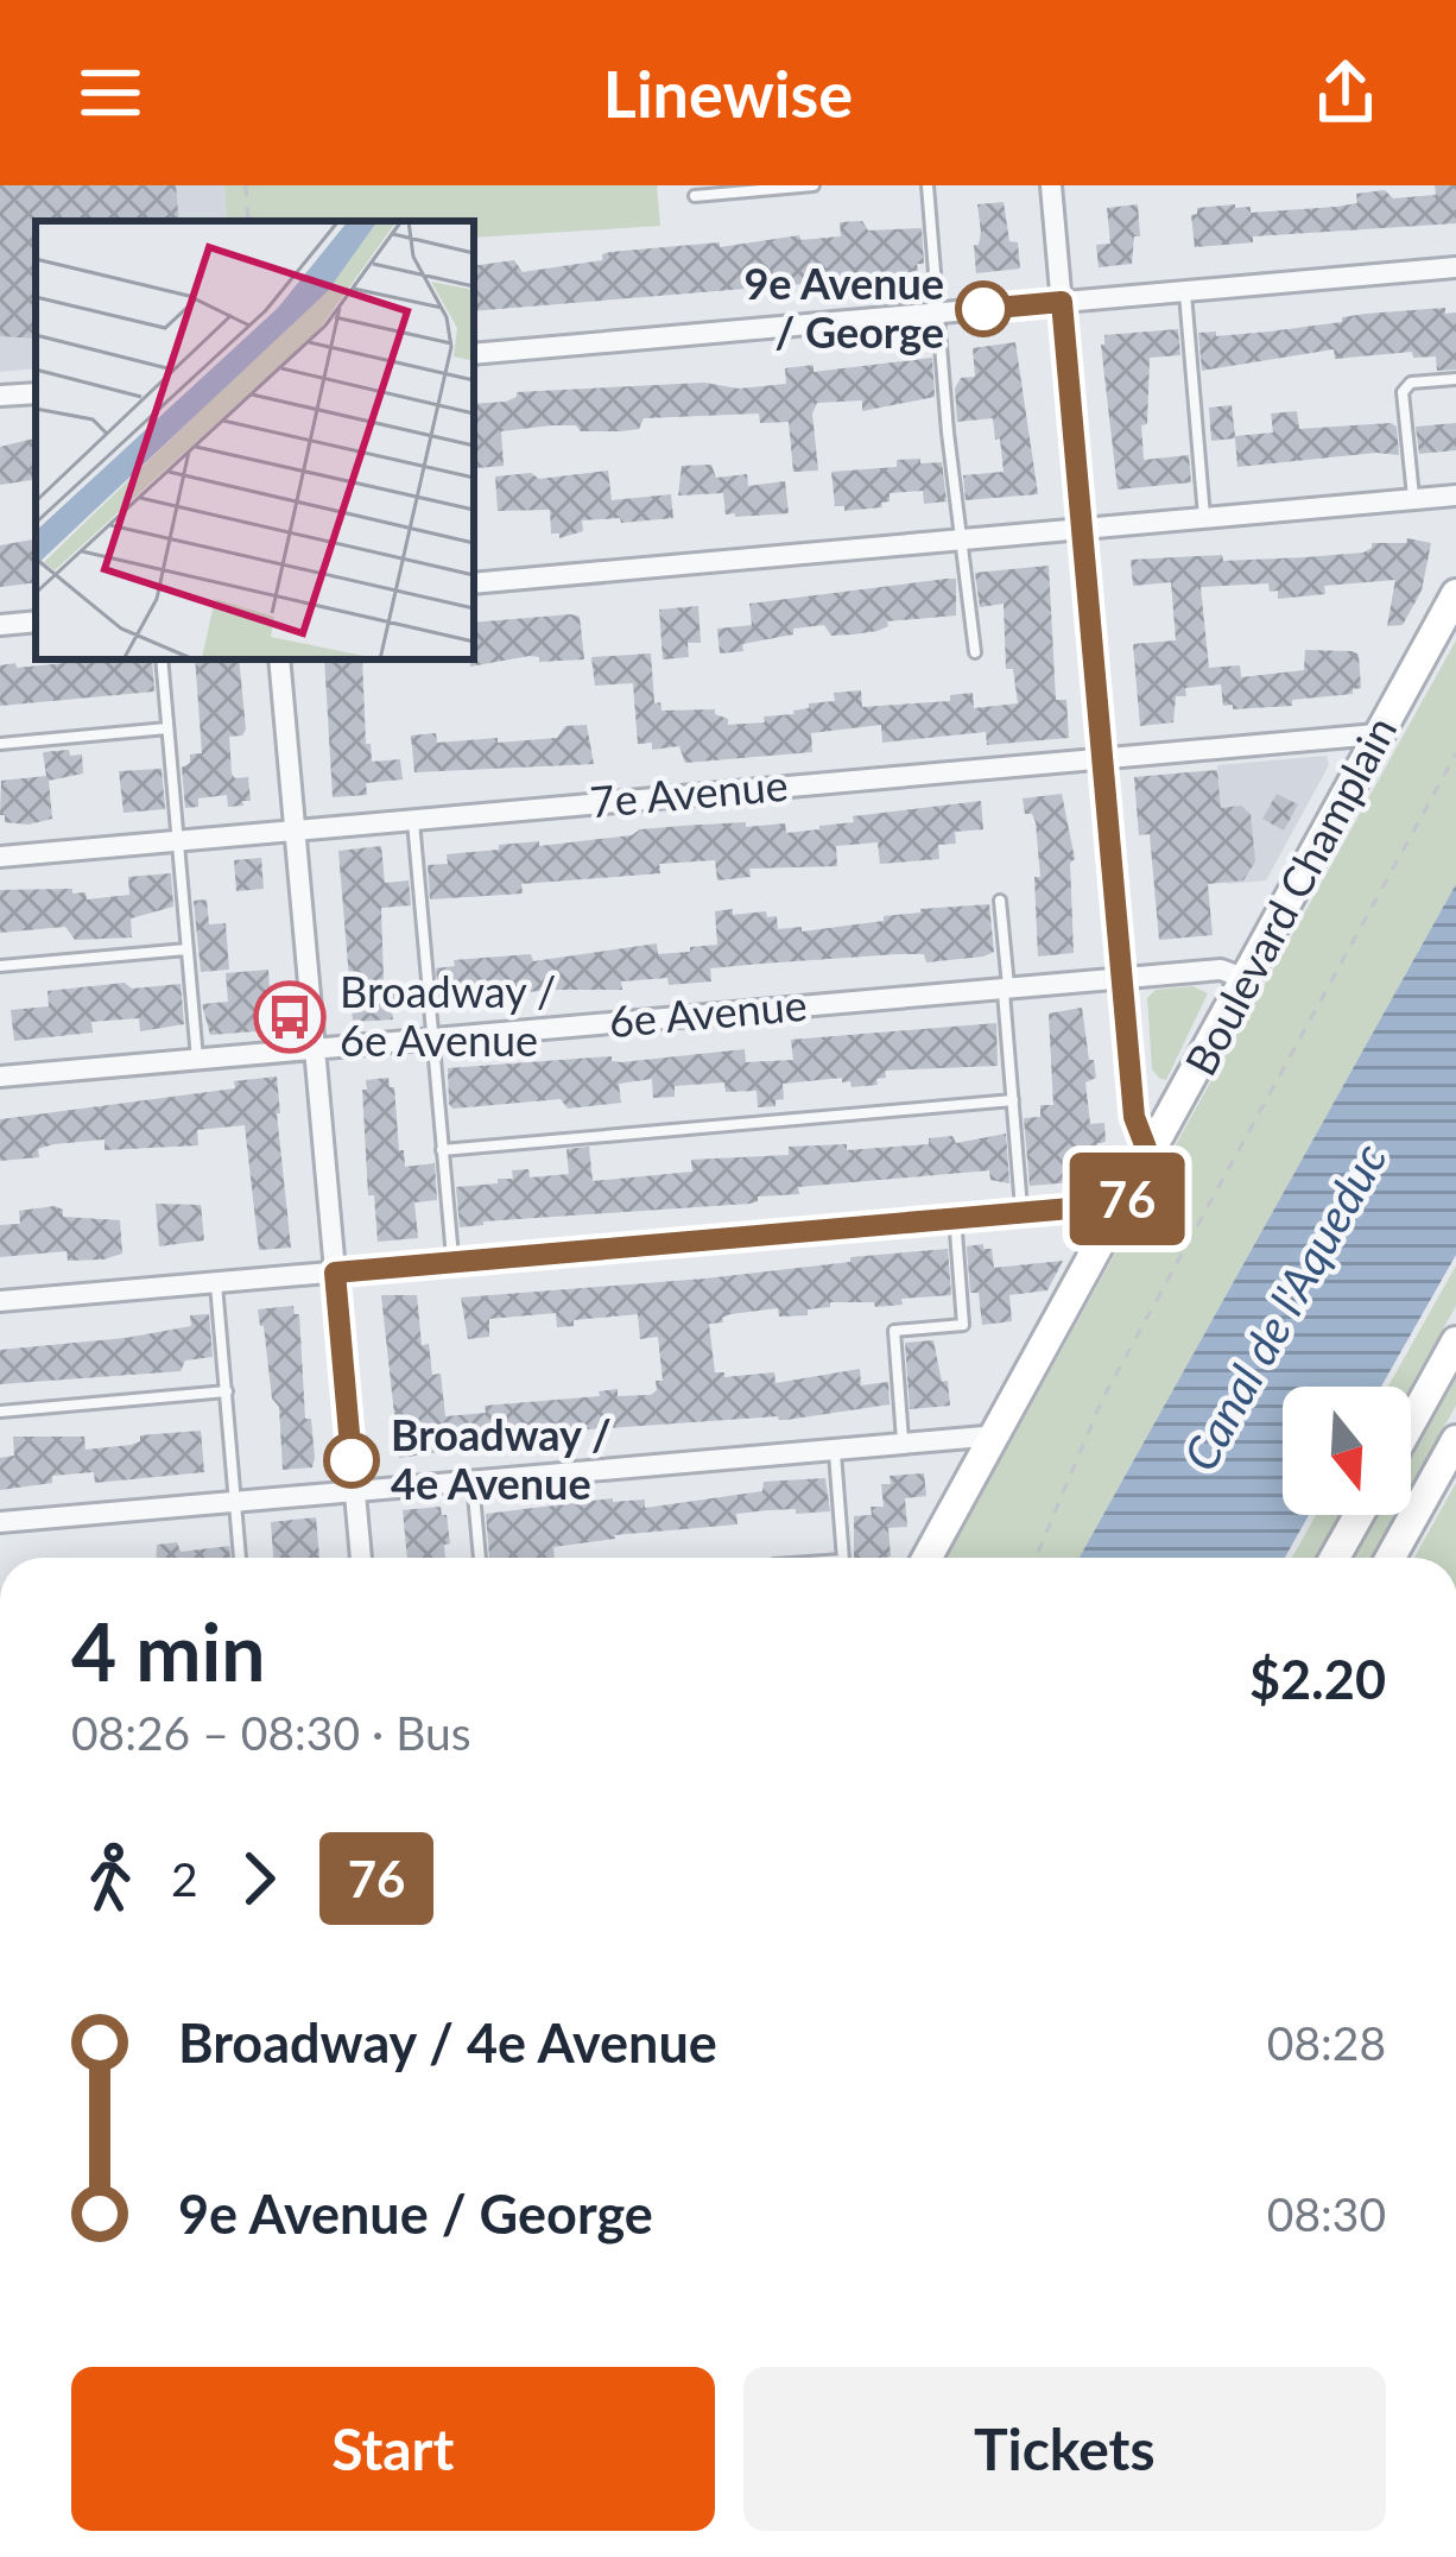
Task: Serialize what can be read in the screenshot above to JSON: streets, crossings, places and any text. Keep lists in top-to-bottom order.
{
  "streets": {
    "main road": ["Boulevard Champlain"],
    "street": ["7e Avenue", "6e Avenue"]
  },
  "crossings": [
    ["7e Avenue", "Boulevard Champlain"],
    ["Boulevard Champlain", "6e Avenue"]
  ],
  "water": ["Canal de l'Aqueduc"],
  "places": {
    "other": ["9e Avenue / George", "Broadway / 4e Avenue"],
    "bus stop": ["Broadway / 6e Avenue"]
  },
  "lines": ["bus line 76"],
  "north": "bottom",
  "page": {
    "header": "Linewise",
    "on_map": "76",
    "heading": ["4 min", "08:26 – 08:30 · Bus", "$2.20"],
    "legs": ["2", "76"],
    "list": [
      {
        "name": "Broadway / 4e Avenue",
        "value": "08:28"
      },
      {
        "name": "9e Avenue / George",
        "value": "08:30"
      }
    ],
    "buttons": ["Start", "Tickets"]
  }
}
